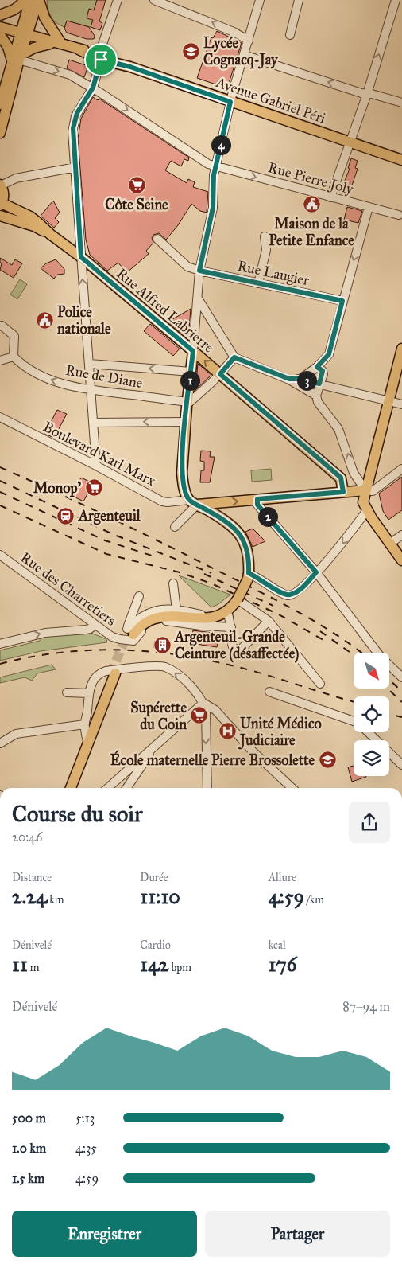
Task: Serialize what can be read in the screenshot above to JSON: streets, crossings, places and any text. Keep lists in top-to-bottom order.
{
  "streets": {
    "main road": ["Avenue Gabriel Péri", "Rue Alfred Labrierre"],
    "street": [
      "Rue Pierre Joly",
      "Rue Laugier",
      "Rue de Diane",
      "Boulevard Karl Marx",
      "Rue des Charretiers"
    ]
  },
  "one_way": ["Rue Pierre Joly", "Rue de Diane"],
  "places": {
    "school or university": ["Lycée Cognacq-Jay", "École maternelle Pierre Brossolette"],
    "supermarket": ["Côte Seine", "Monop'", "Supérette du Coin"],
    "public building": ["Maison de la Petite Enfance", "Police nationale"],
    "station": ["Argenteuil"],
    "building": ["Argenteuil-Grande Ceinture (désaffectée)"],
    "hospital": ["Unité Médico Judiciaire"]
  },
  "north": "bottom right",
  "page": {
    "pins": [
      "4",
      "1",
      "3",
      "2"
    ],
    "heading": ["Course du soir", "20:46"],
    "stats": [
      ["Distance", "2.24 km"],
      ["Durée", "11:10"],
      ["Allure", "4:59 /km"],
      ["Dénivelé", "11 m"],
      ["Cardio", "142 bpm"],
      ["kcal", "176"]
    ],
    "chart": ["Dénivelé", "87–94 m"],
    "list": [
      {
        "name": "500 m",
        "note": "5:13"
      },
      {
        "name": "1.0 km",
        "note": "4:35"
      },
      {
        "name": "1.5 km",
        "note": "4:59"
      }
    ],
    "buttons": ["Enregistrer", "Partager"]
  }
}
